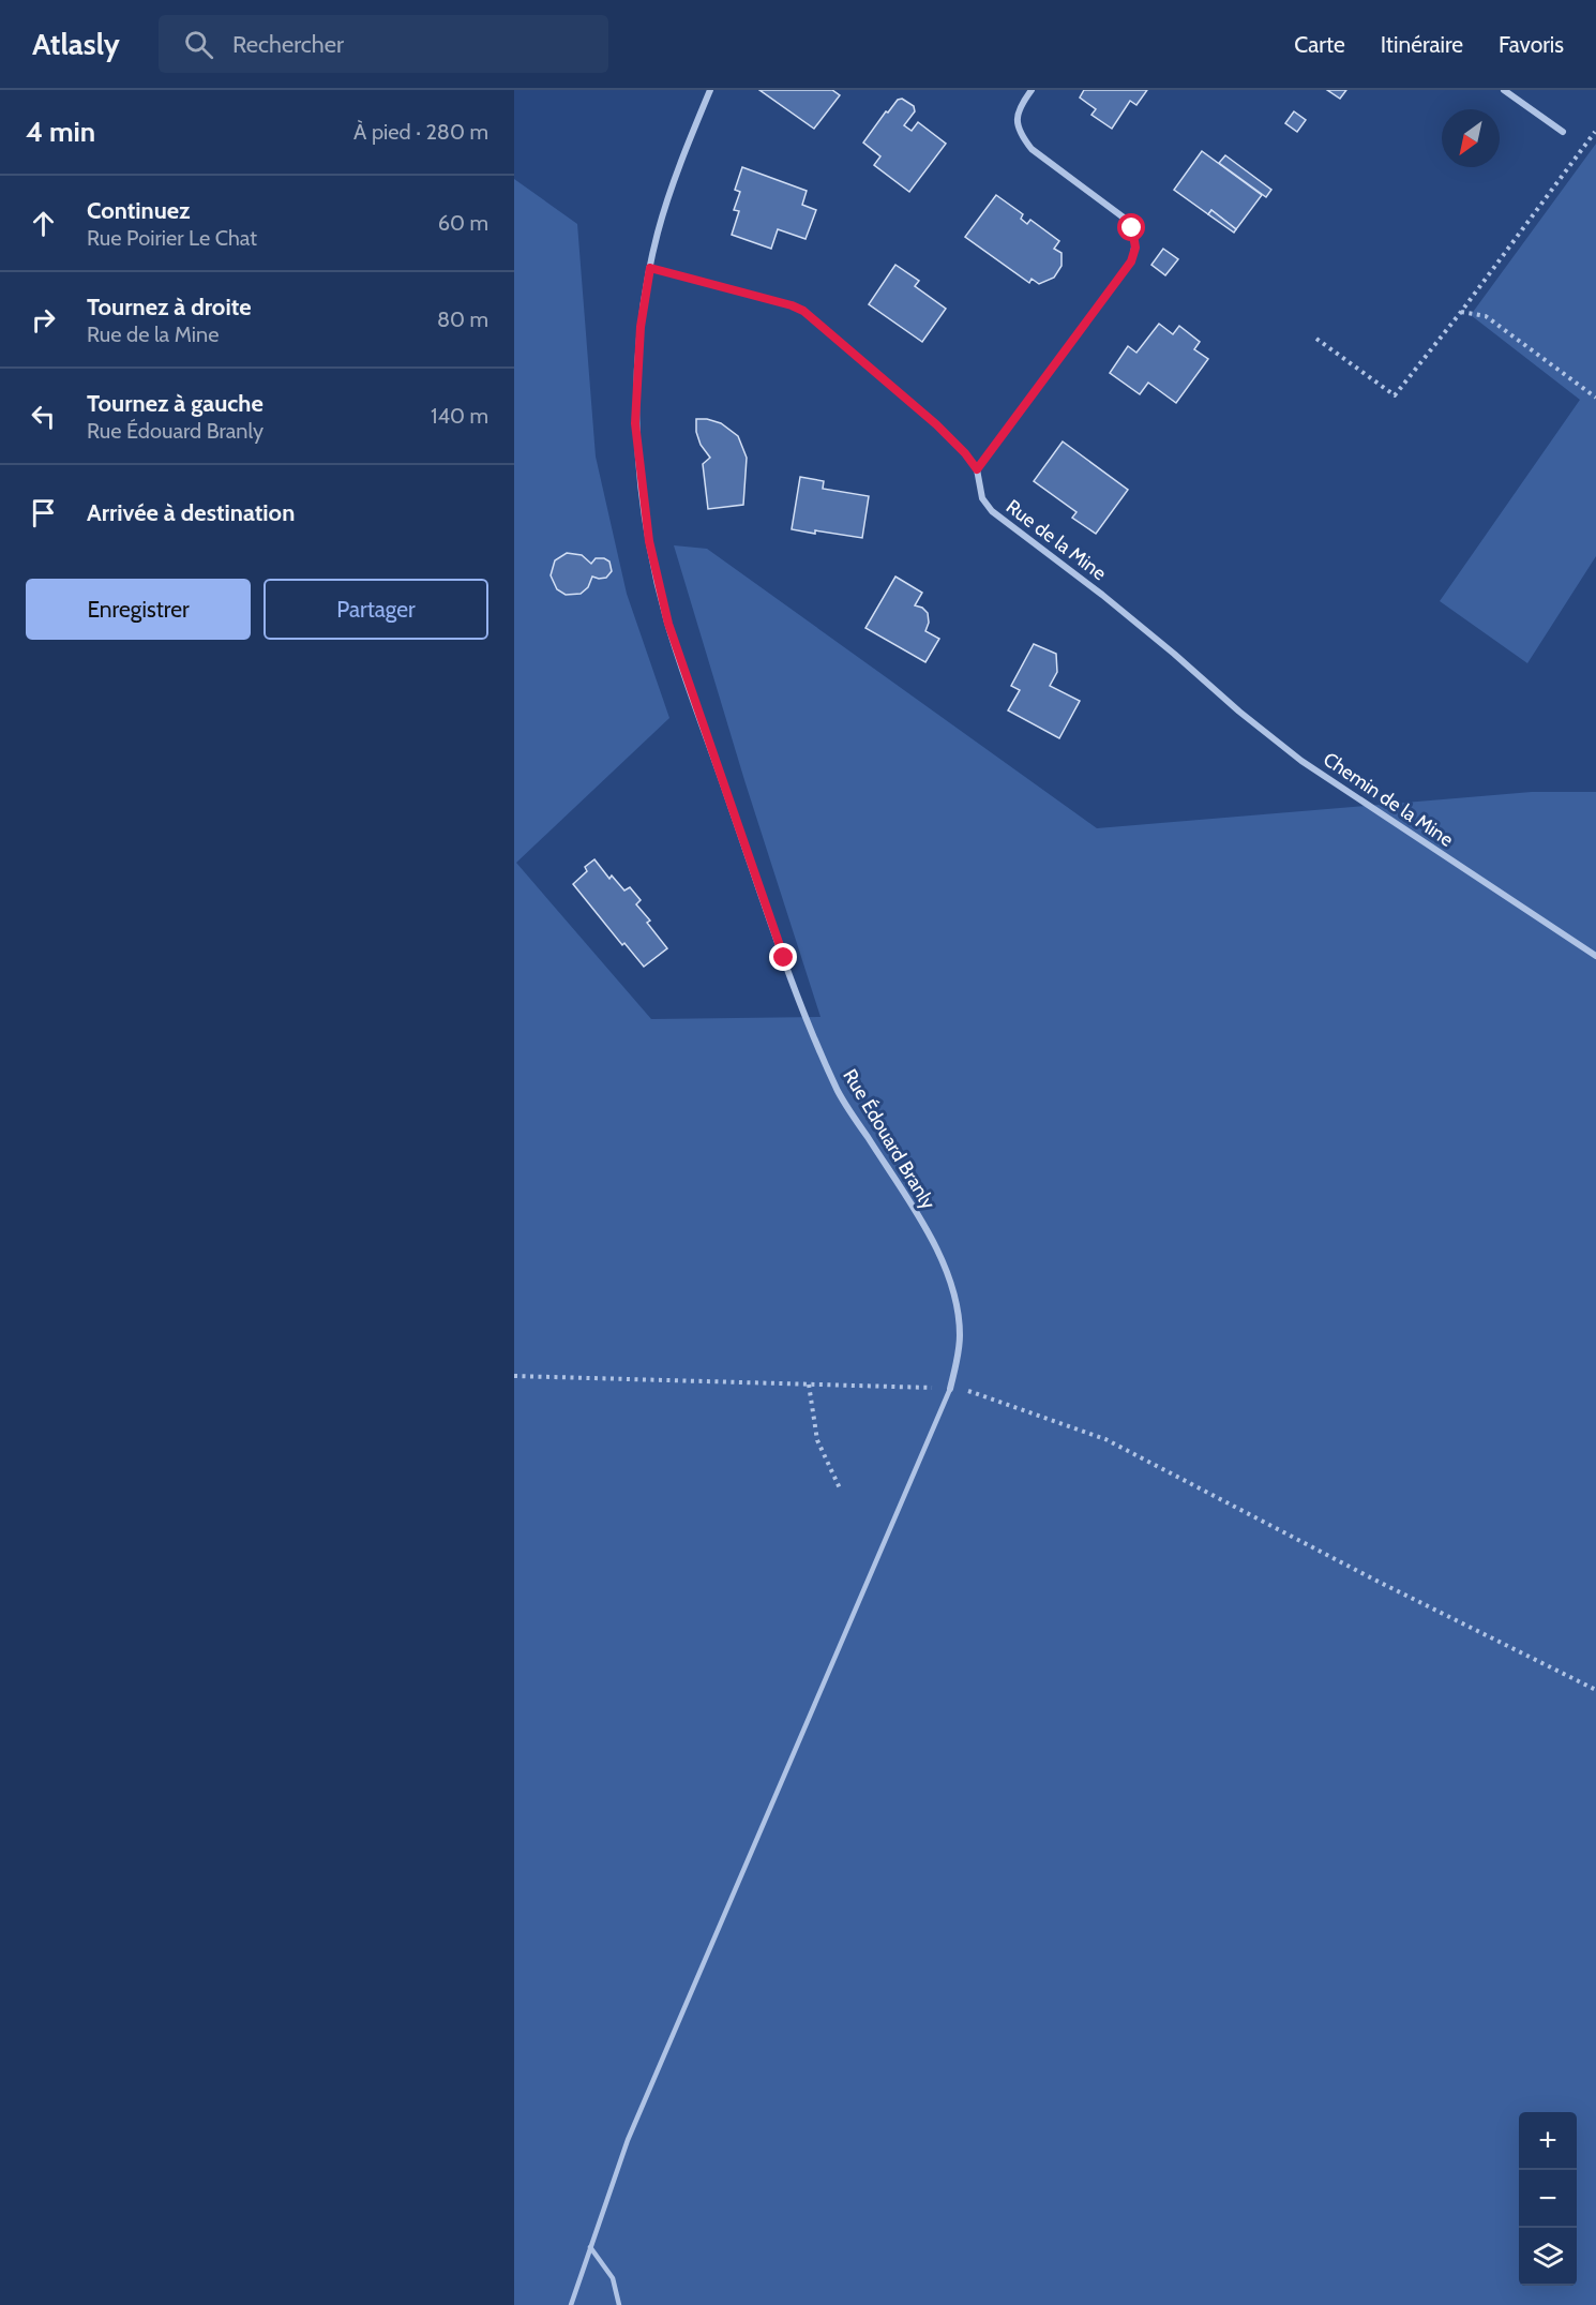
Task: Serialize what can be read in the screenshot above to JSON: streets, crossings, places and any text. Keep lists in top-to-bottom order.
{
  "streets": {
    "street": ["Rue de la Mine", "Chemin de la Mine", "Rue Édouard Branly"]
  },
  "crossings": [
    ["Rue de la Mine", "Chemin de la Mine"],
    ["Rue de la Mine", "Rue Édouard Branly"]
  ],
  "north": "bottom left",
  "page": {
    "header": "Atlasly",
    "search": "Rechercher",
    "nav": ["Carte", "Itinéraire", "Favoris"],
    "heading": ["4 min", "À pied · 280 m"],
    "list": [
      ["Continuez", "Rue Poirier Le Chat", "60 m"],
      ["Tournez à droite", "Rue de la Mine", "80 m"],
      ["Tournez à gauche", "Rue Édouard Branly", "140 m"],
      "Arrivée à destination"
    ],
    "buttons": ["Enregistrer", "Partager"],
    "map_buttons": ["+", "−"]
  }
}
